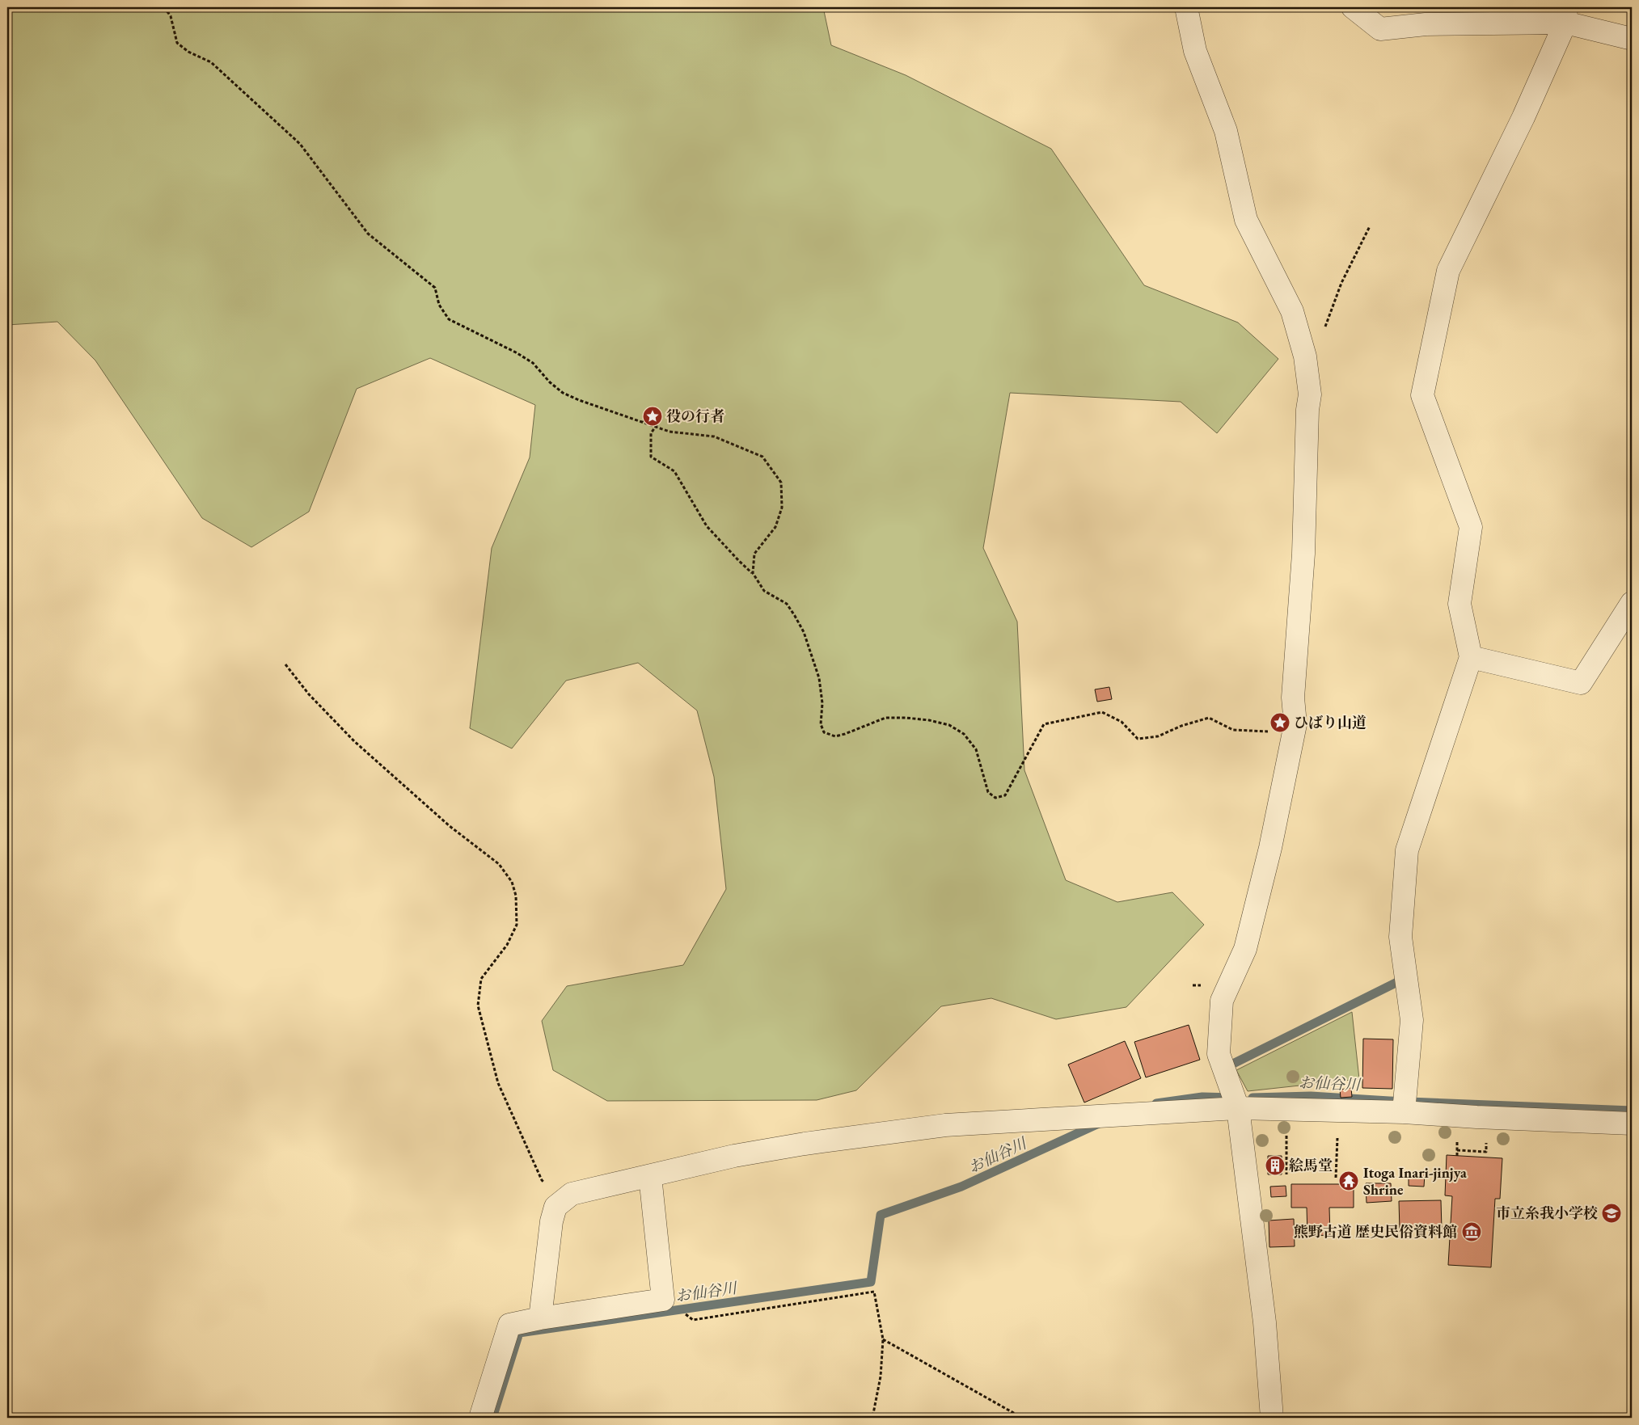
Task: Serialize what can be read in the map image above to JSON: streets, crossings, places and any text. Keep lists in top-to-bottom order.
{
  "water": ["お仙谷川"],
  "places": {
    "place": ["役の行者", "ひばり山道"],
    "building": ["絵馬堂"],
    "temple": ["Itoga Inari-jinjya Shrine"],
    "school or university": ["市立糸我小学校"],
    "museum": ["熊野古道 歴史民俗資料館"]
  }
}
